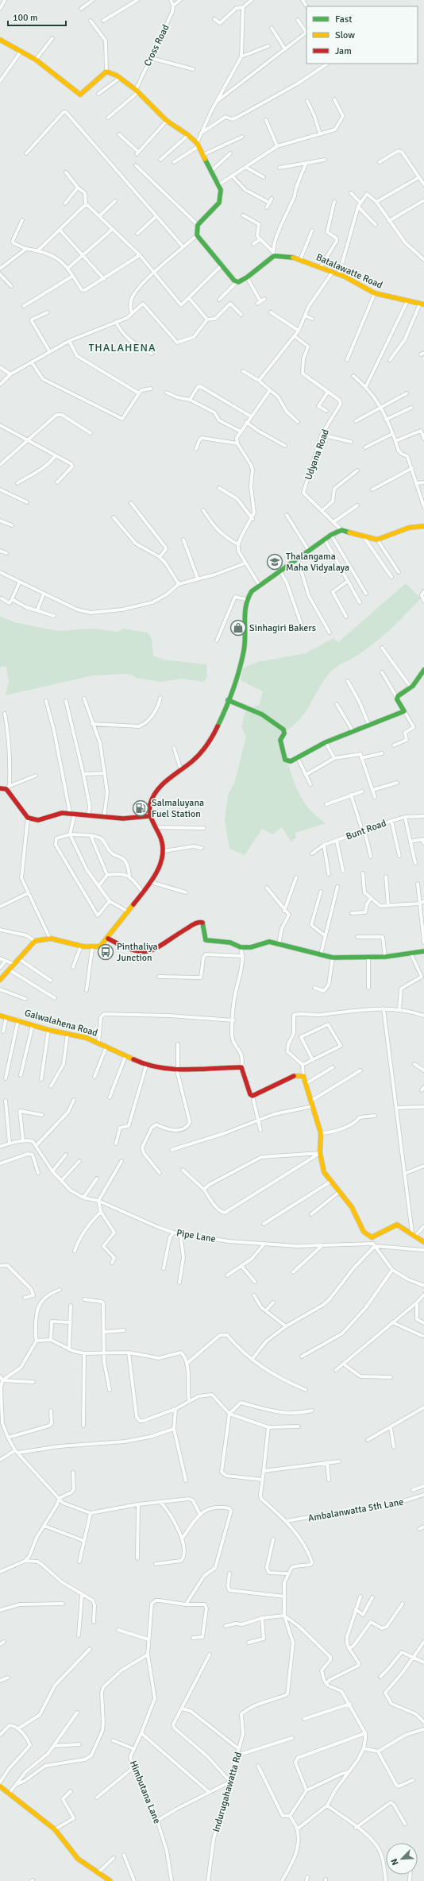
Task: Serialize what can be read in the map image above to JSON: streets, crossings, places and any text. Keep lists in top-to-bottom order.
{
  "streets": {
    "street": [
      "Cross Road",
      "Batalawatte Road",
      "Udyana Road",
      "Bunt Road",
      "Galwalahena Road",
      "Pipe Lane",
      "Ambalanwatta 5th Lane",
      "Himbutana Lane",
      "Indurugahawatta Rd"
    ]
  },
  "districts": ["THALAHENA"],
  "places": {
    "school or university": ["Thalangama Maha Vidyalaya"],
    "shop": ["Sinhagiri Bakers"],
    "fuel station": ["Salmaluyana Fuel Station"],
    "bus stop": ["Pinthaliya Junction"]
  },
  "legend": ["Fast", "Slow", "Jam"],
  "scale_bar": "100 m",
  "north": "bottom left"
}
